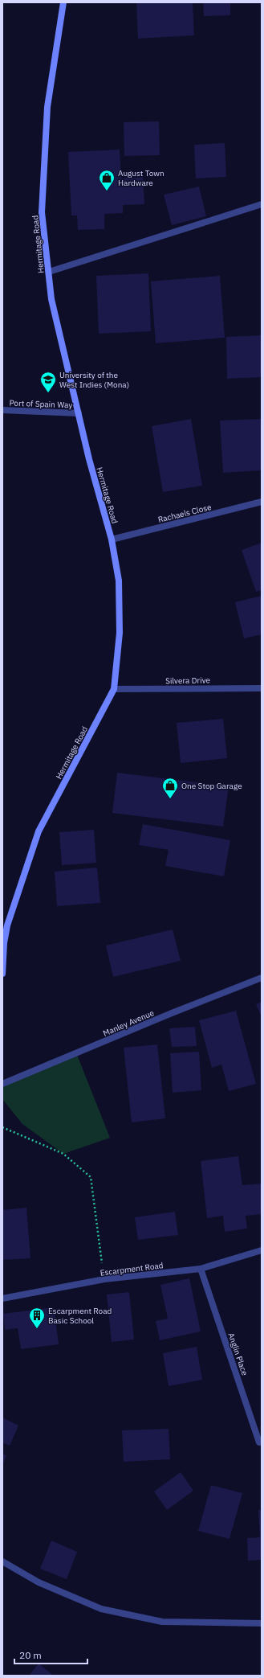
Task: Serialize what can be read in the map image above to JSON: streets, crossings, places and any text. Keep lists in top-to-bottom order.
{
  "streets": {
    "street": [
      "Hermitage Road",
      "Port of Spain Way",
      "Rachaels Close",
      "Silvera Drive",
      "Manley Avenue",
      "Escarpment Road",
      "Anglin Place"
    ]
  },
  "crossings": [
    ["Hermitage Road", "Port of Spain Way"],
    ["Hermitage Road", "Rachaels Close"],
    ["Hermitage Road", "Silvera Drive"],
    ["Escarpment Road", "Anglin Place"]
  ],
  "places": {
    "shop": ["August Town Hardware", "One Stop Garage"],
    "school or university": ["University of the West Indies (Mona)"],
    "building": ["Escarpment Road Basic School"]
  },
  "scale_bar": "20 m"
}
